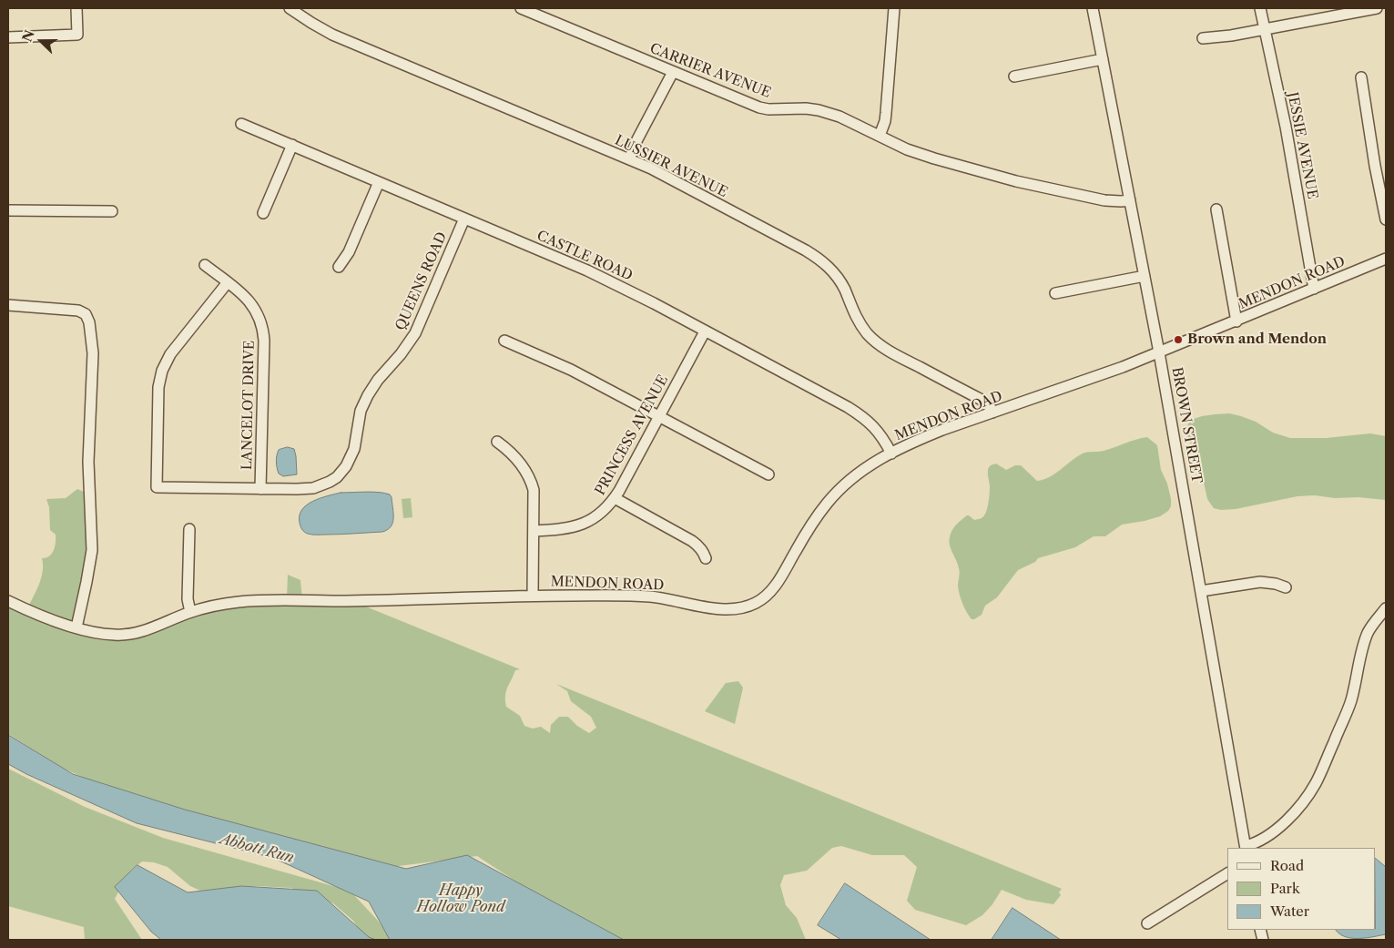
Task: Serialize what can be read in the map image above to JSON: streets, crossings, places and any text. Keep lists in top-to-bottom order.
{
  "streets": {
    "street": [
      "CARRIER AVENUE",
      "JESSIE AVENUE",
      "LUSSIER AVENUE",
      "CASTLE ROAD",
      "QUEENS ROAD",
      "MENDON ROAD",
      "LANCELOT DRIVE",
      "BROWN STREET",
      "PRINCESS AVENUE"
    ]
  },
  "crossings": [
    ["CARRIER AVENUE", "BROWN STREET"],
    ["JESSIE AVENUE", "MENDON ROAD"],
    ["LUSSIER AVENUE", "MENDON ROAD"],
    ["CASTLE ROAD", "QUEENS ROAD"],
    ["CASTLE ROAD", "MENDON ROAD"],
    ["CASTLE ROAD", "PRINCESS AVENUE"],
    ["QUEENS ROAD", "LANCELOT DRIVE"],
    ["MENDON ROAD", "BROWN STREET"]
  ],
  "water": ["Abbott Run", "Happy Hollow Pond"],
  "places": ["Brown and Mendon"],
  "legend": ["Road", "Park", "Water"],
  "north": "left"
}
